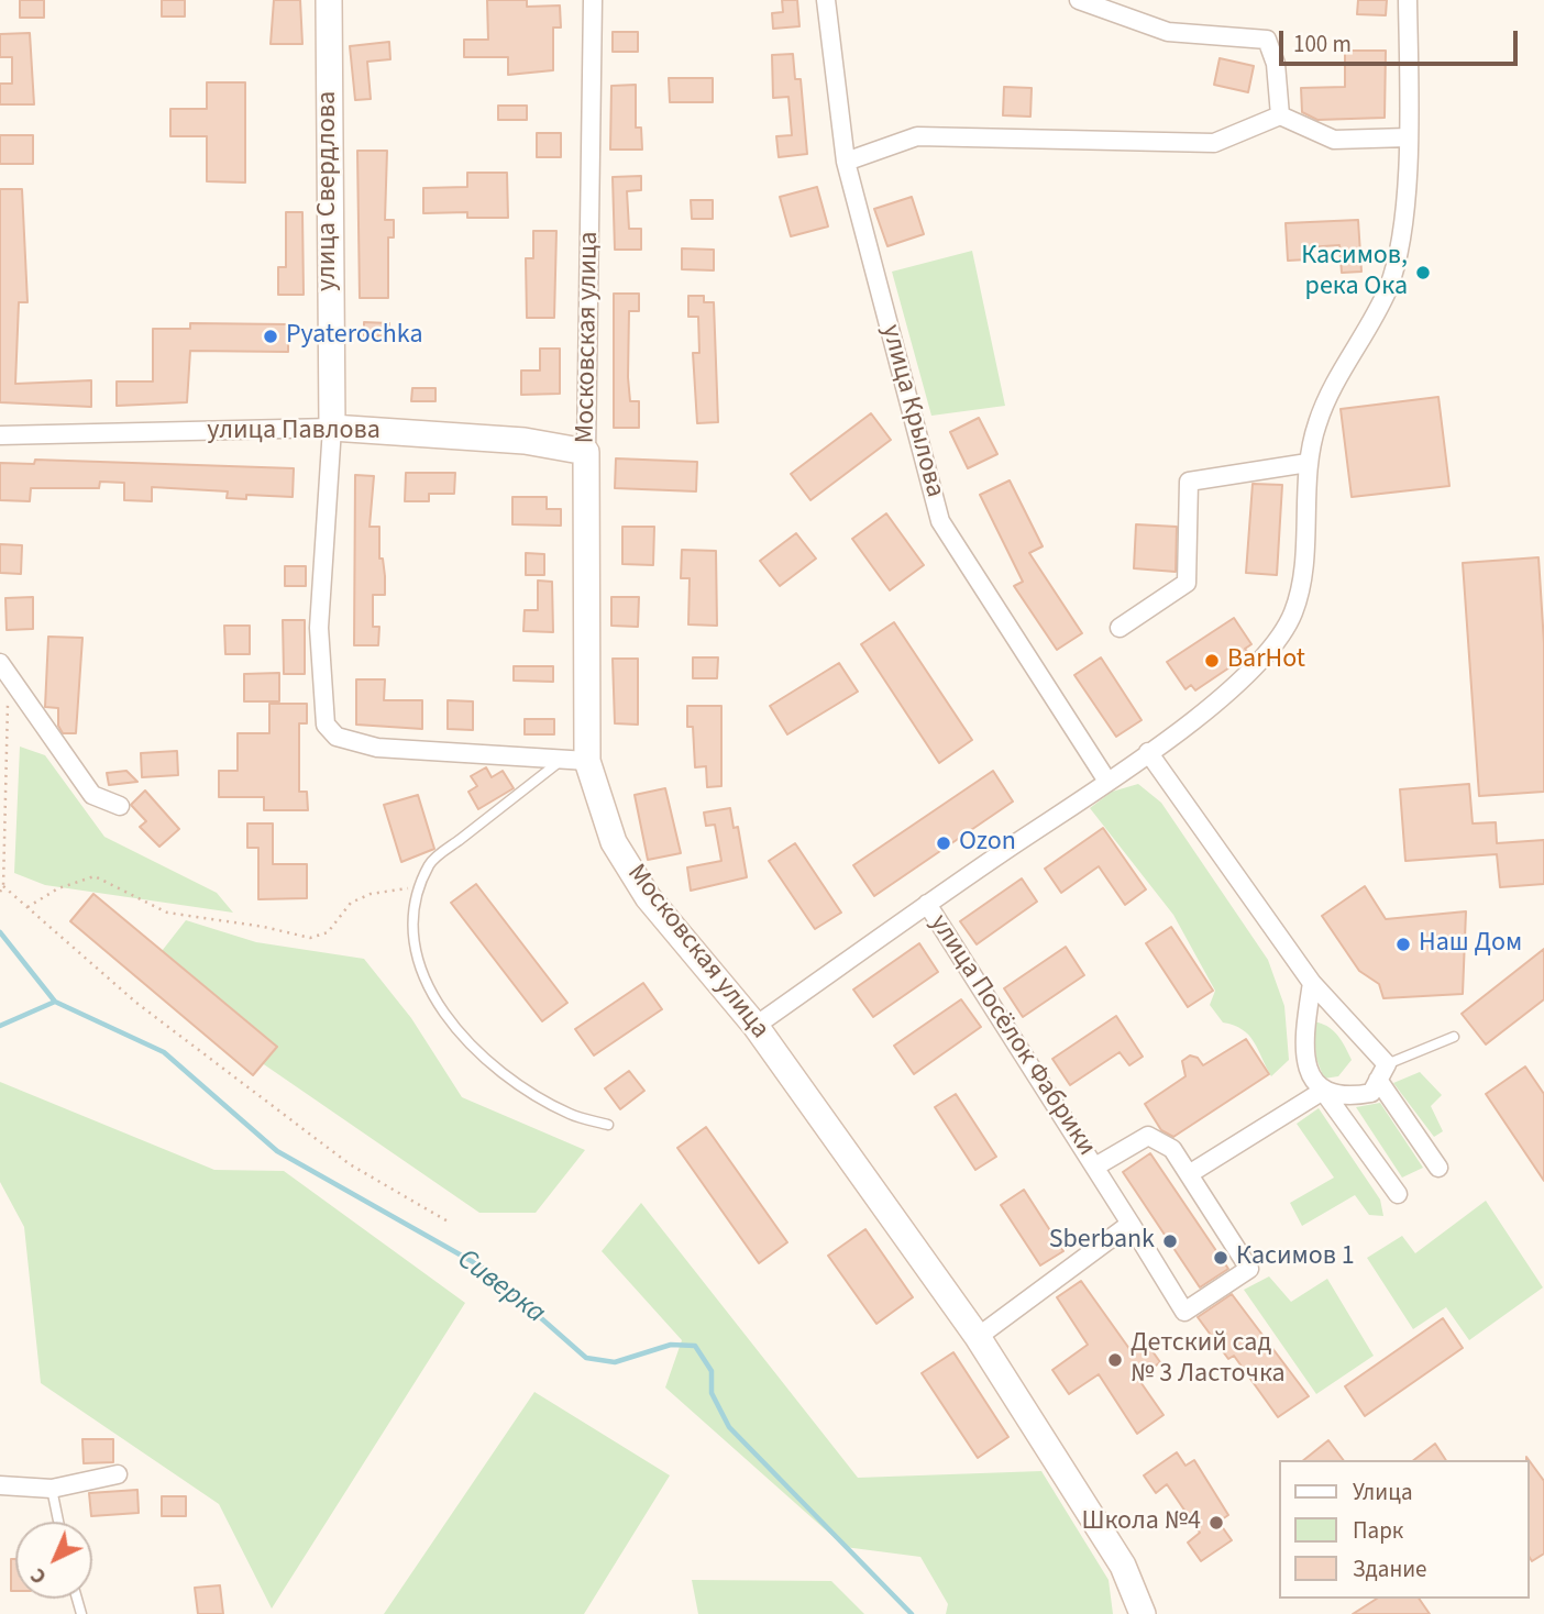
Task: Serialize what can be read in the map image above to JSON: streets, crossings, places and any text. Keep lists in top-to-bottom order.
{
  "streets": {
    "main road": ["улица Свердлова", "Московская улица", "улица Павлова"],
    "street": ["улица Крылова", "улица Посёлок Фабрики"]
  },
  "crossings": [
    ["улица Свердлова", "улица Павлова"],
    ["Московская улица", "улица Павлова"],
    ["Московская улица", "улица Посёлок Фабрики"],
    ["улица Крылова", "улица Посёлок Фабрики"]
  ],
  "water": ["Сиверка"],
  "places": [
    "Касимов, река Ока",
    "Pyaterochka",
    "BarHot",
    "Ozon",
    "Наш Дом",
    "Sberbank",
    "Касимов 1",
    "Детский сад № 3 Ласточка",
    "Школа №4"
  ],
  "legend": ["Улица", "Парк", "Здание"],
  "scale_bar": "100 m",
  "north": "bottom left"
}
